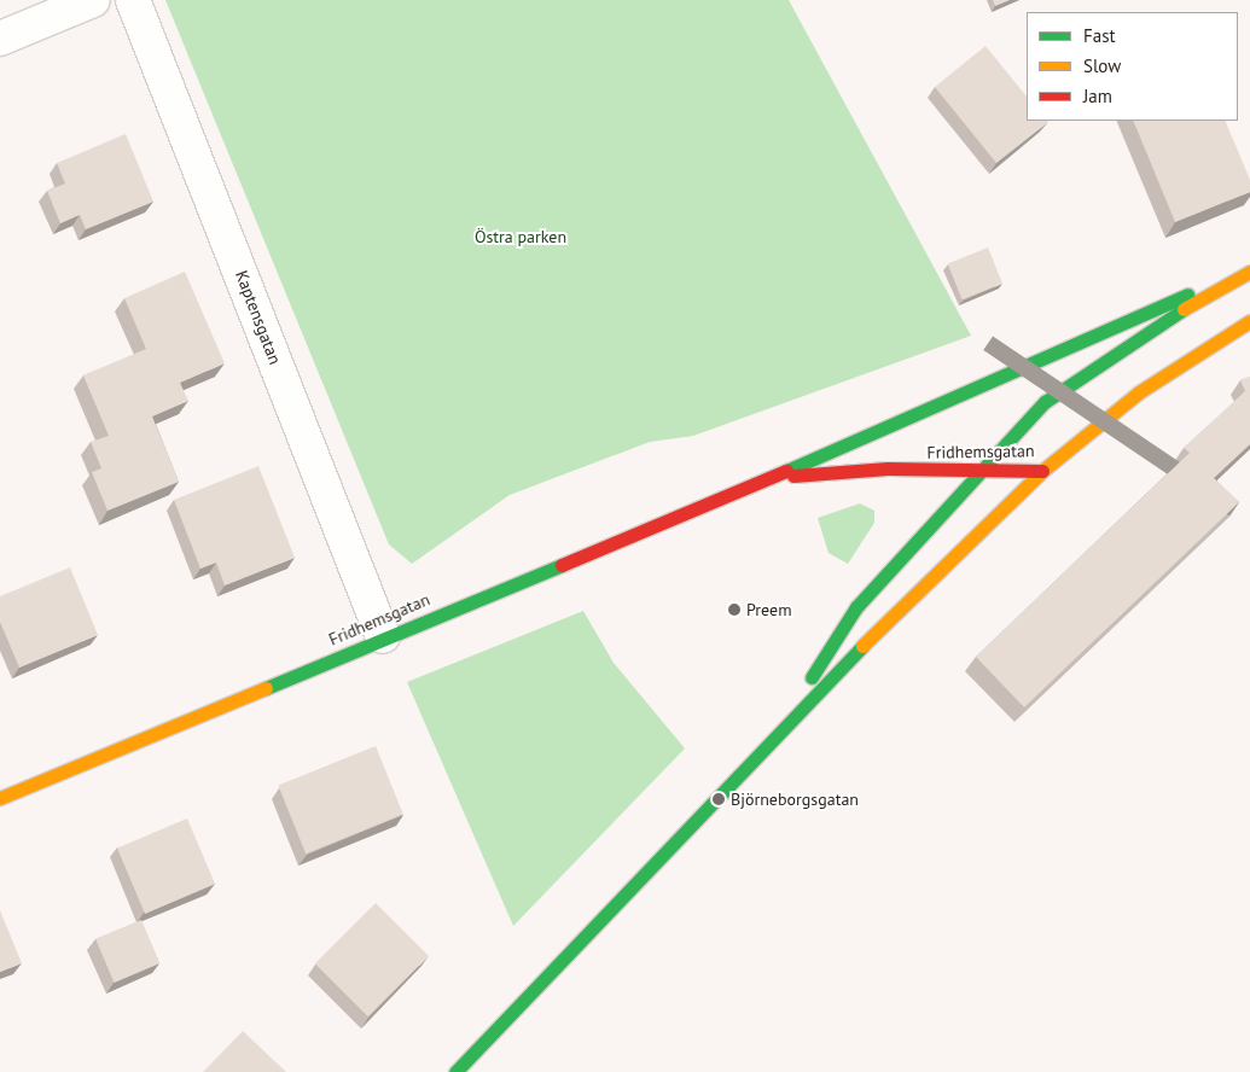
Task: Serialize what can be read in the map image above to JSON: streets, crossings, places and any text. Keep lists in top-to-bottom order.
{
  "streets": {
    "main road": ["Fridhemsgatan"],
    "street": ["Kaptensgatan"]
  },
  "crossings": [
    ["Kaptensgatan", "Fridhemsgatan"]
  ],
  "parks": ["Östra parken"],
  "places": ["Preem", "Björneborgsgatan"],
  "legend": ["Fast", "Slow", "Jam"]
}
